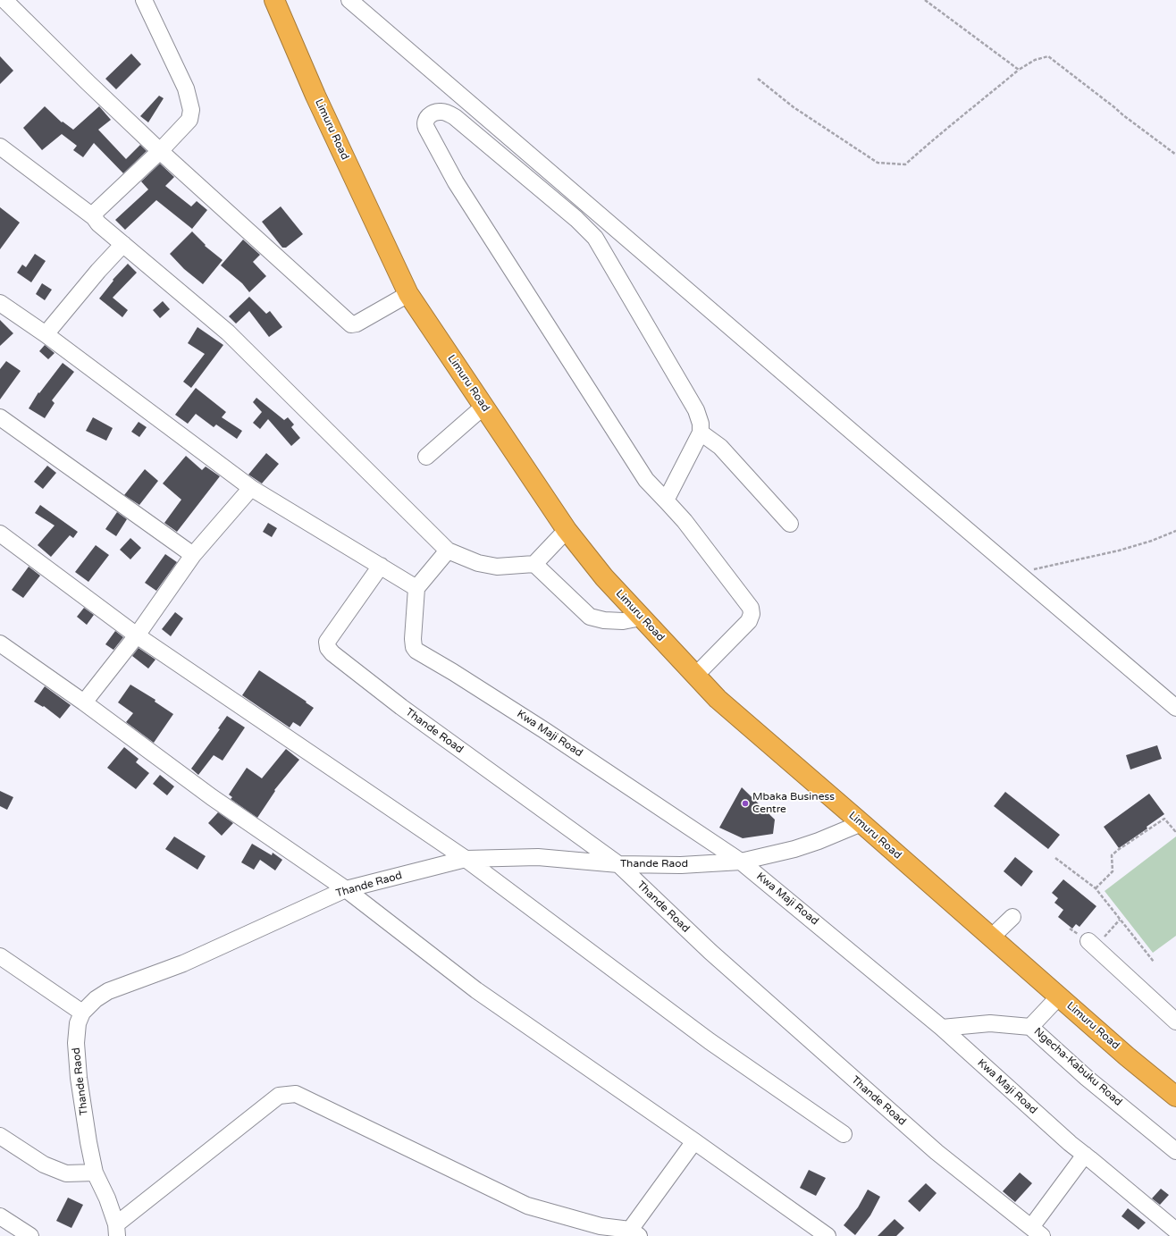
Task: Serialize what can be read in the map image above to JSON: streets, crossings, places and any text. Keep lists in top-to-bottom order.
{
  "streets": {
    "highway": ["Limuru Road"],
    "street": [
      "Thande Road",
      "Kwa Maji Road",
      "Thande Raod",
      "Ngecha-Kabuku Road"
    ]
  },
  "crossings": [
    ["Limuru Road", "Thande Raod"],
    ["Thande Road", "Thande Raod"],
    ["Kwa Maji Road", "Thande Raod"],
    ["Kwa Maji Road", "Ngecha-Kabuku Road"]
  ],
  "places": ["Mbaka Business Centre"]
}
